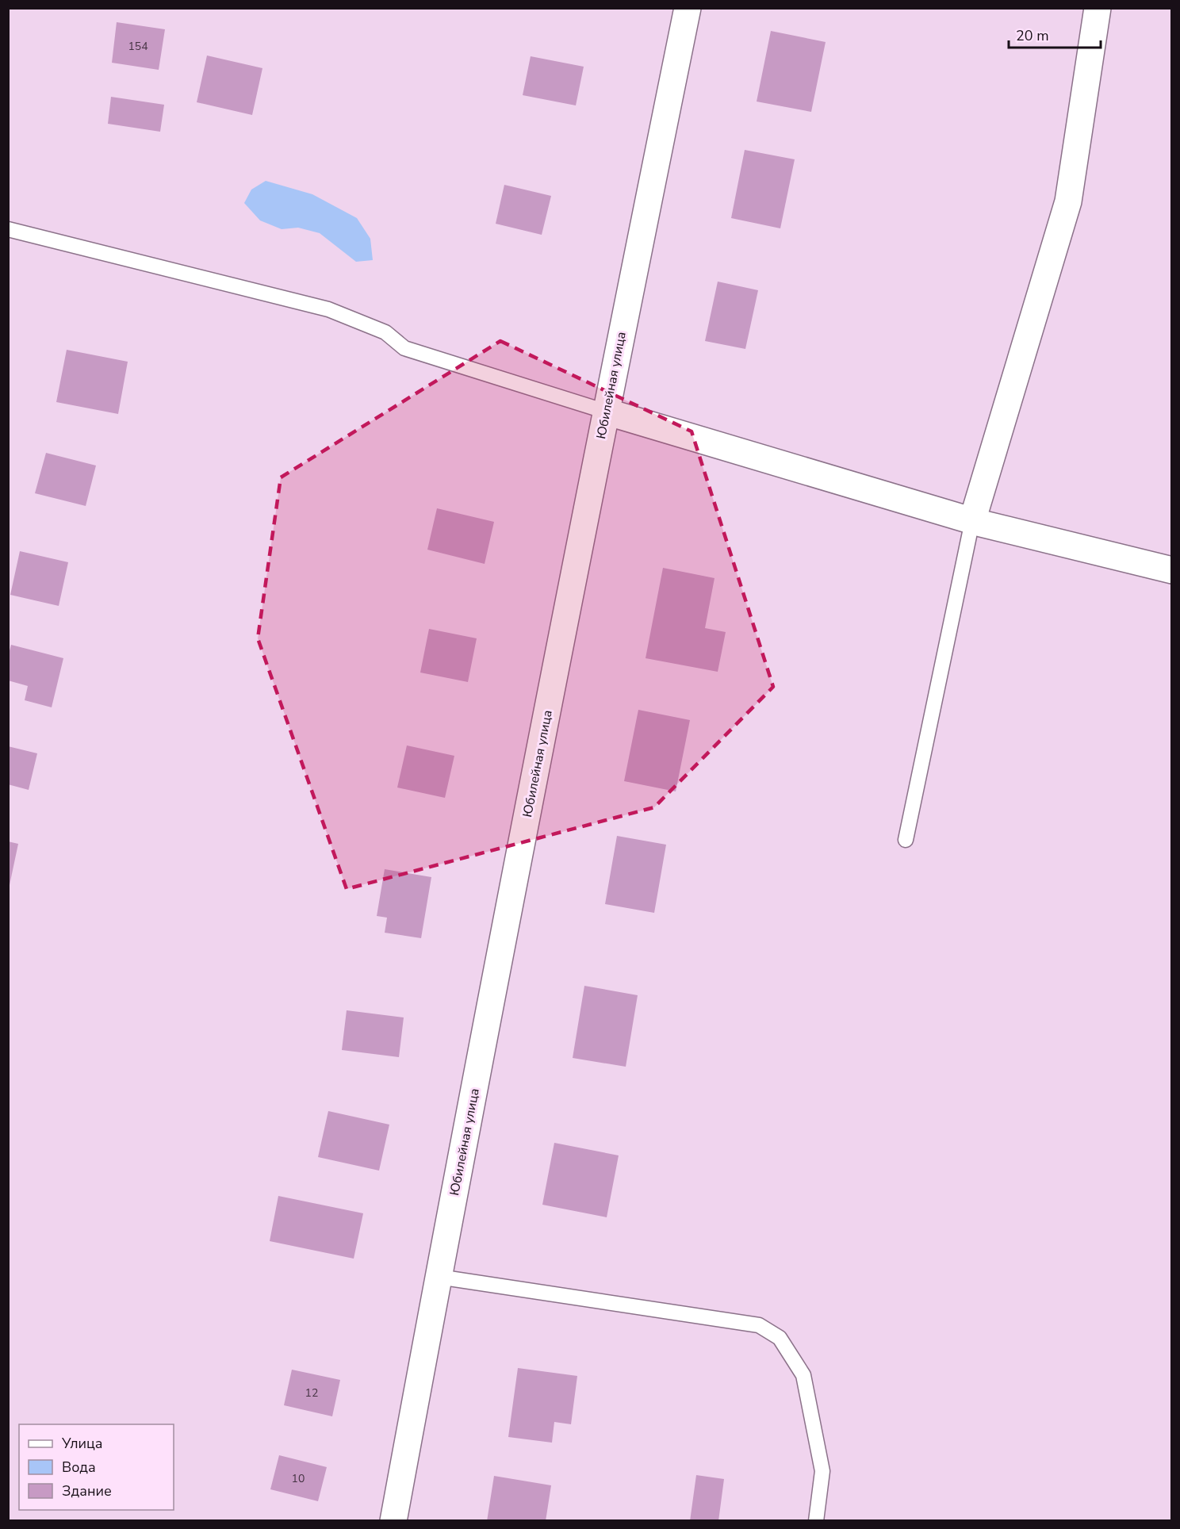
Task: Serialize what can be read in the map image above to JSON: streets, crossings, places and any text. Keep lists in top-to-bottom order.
{
  "streets": {
    "street": ["Юбилейная улица"]
  },
  "house_numbers": ["154", "12", "10"],
  "legend": ["Улица", "Вода", "Здание"],
  "scale_bar": "20 m"
}
